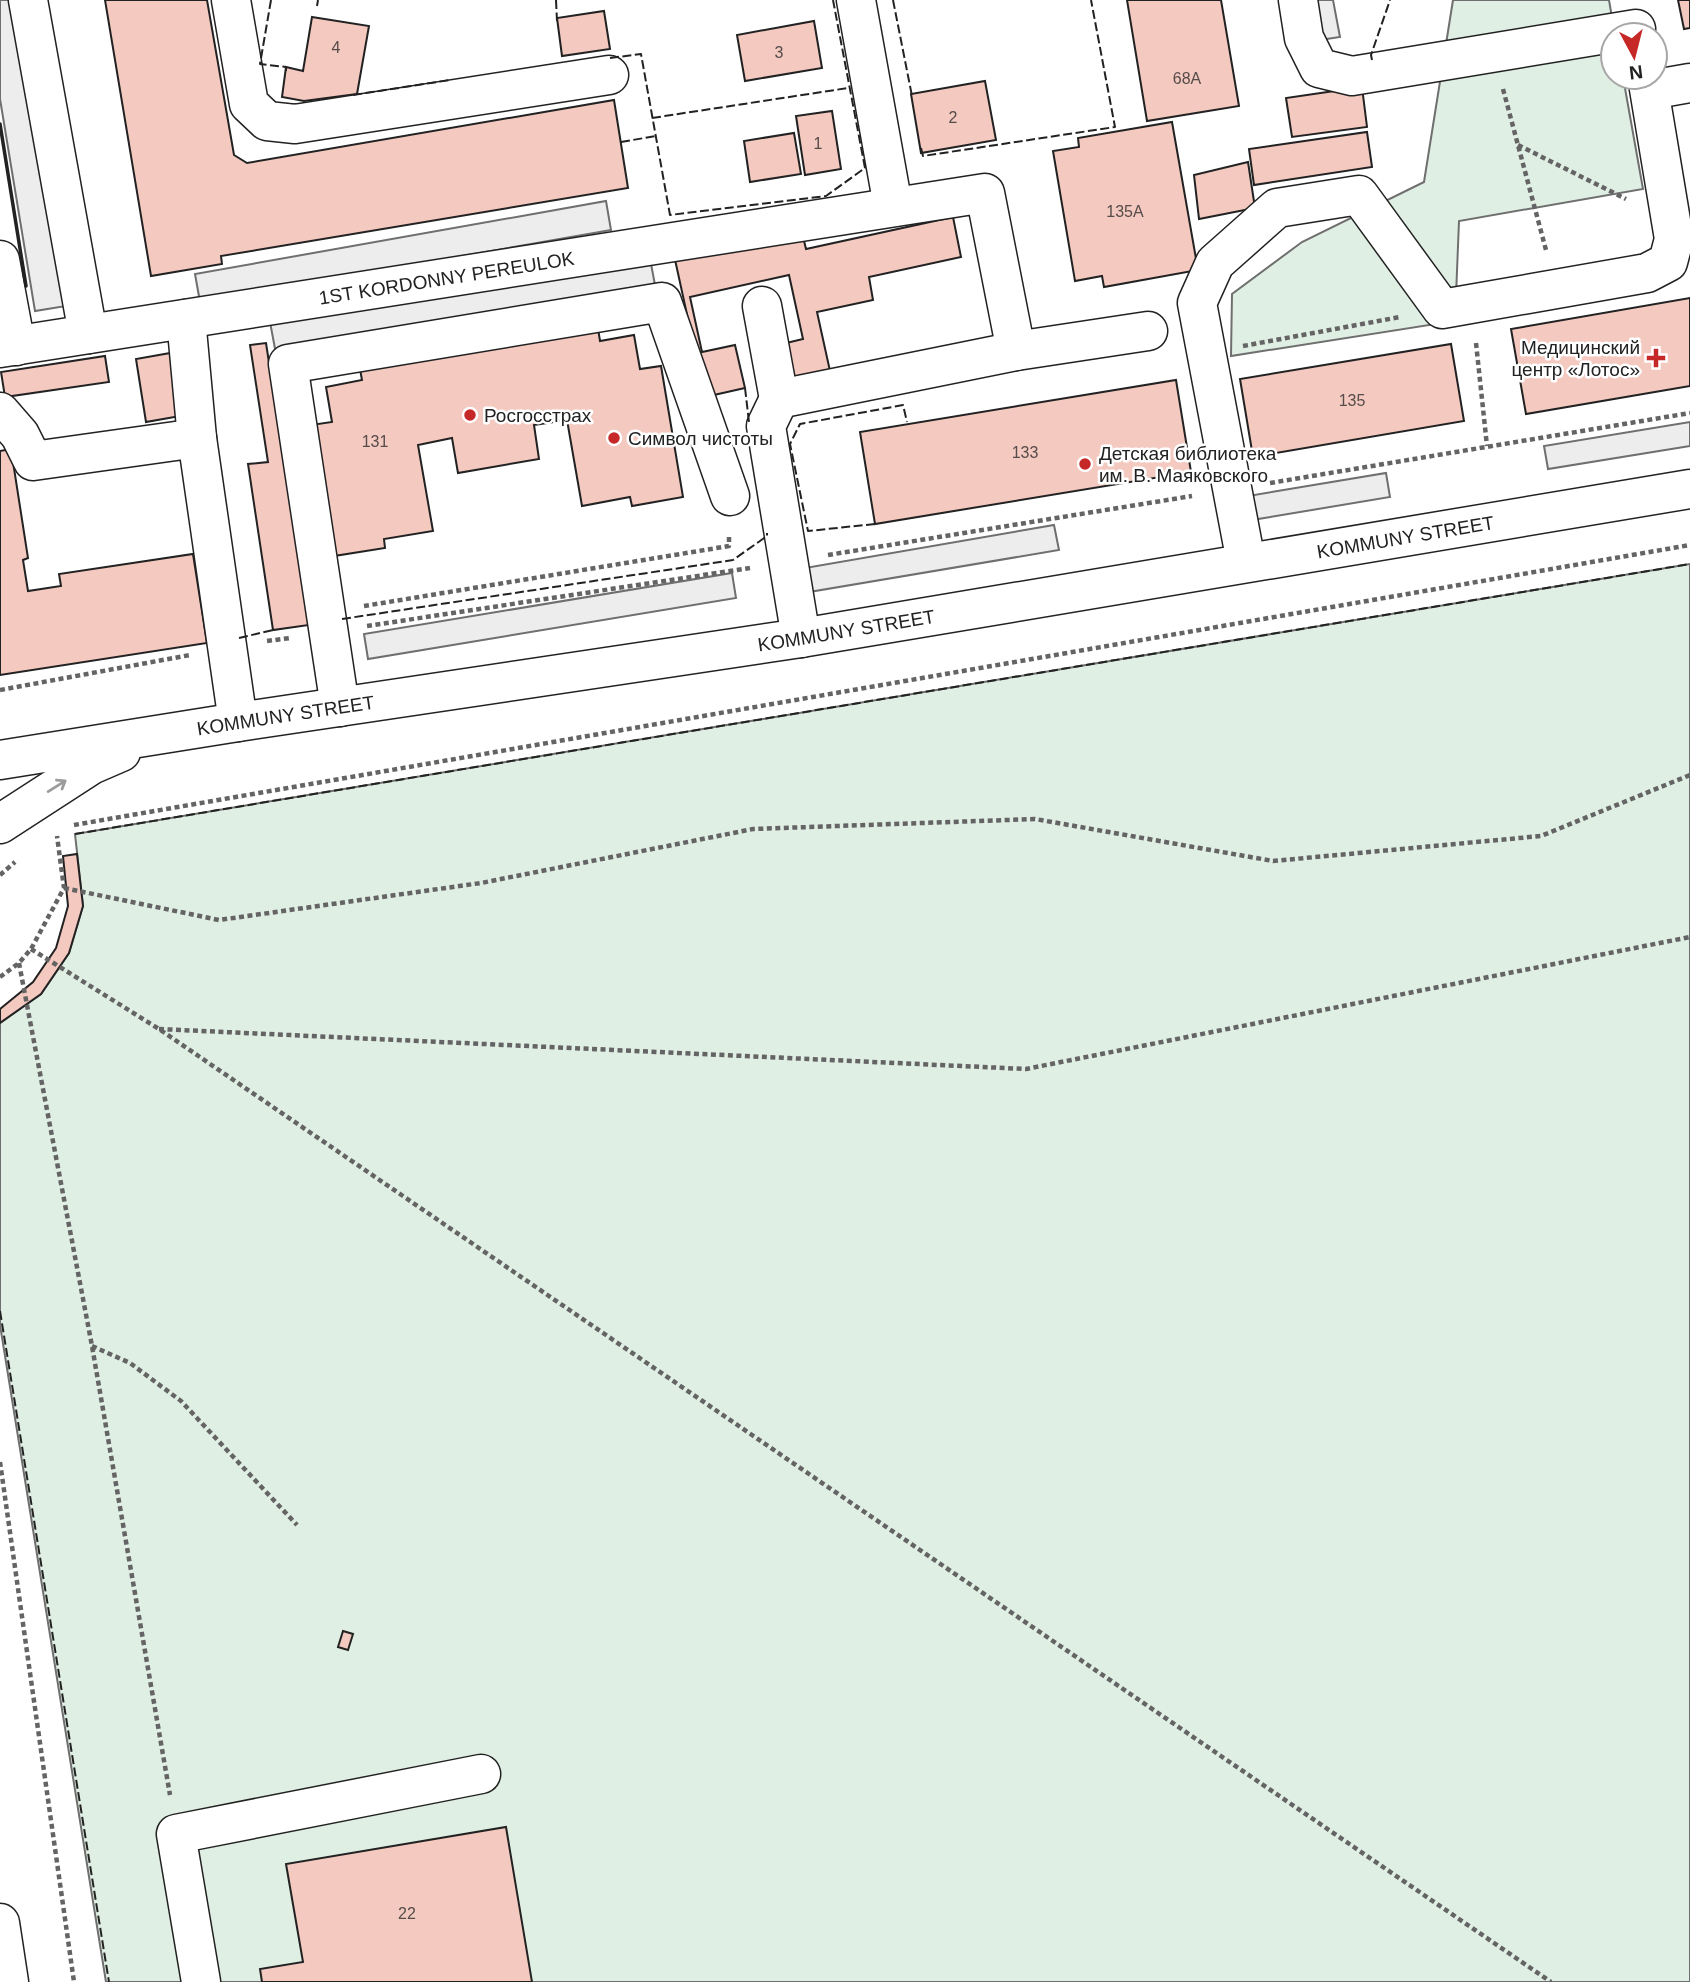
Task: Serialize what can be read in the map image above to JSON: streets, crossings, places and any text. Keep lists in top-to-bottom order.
{
  "streets": {
    "street": ["1ST KORDONNY PEREULOK", "KOMMUNY STREET"]
  },
  "places": {
    "health": ["Медицинский центр «Лотос»"],
    "other": ["Росгосстрах", "Символ чистоты", "Детская библиотека им. В. Маяковского"]
  },
  "house_numbers": [
    "4",
    "3",
    "68А",
    "2",
    "1",
    "135А",
    "135",
    "131",
    "133",
    "22"
  ],
  "north": "bottom"
}
